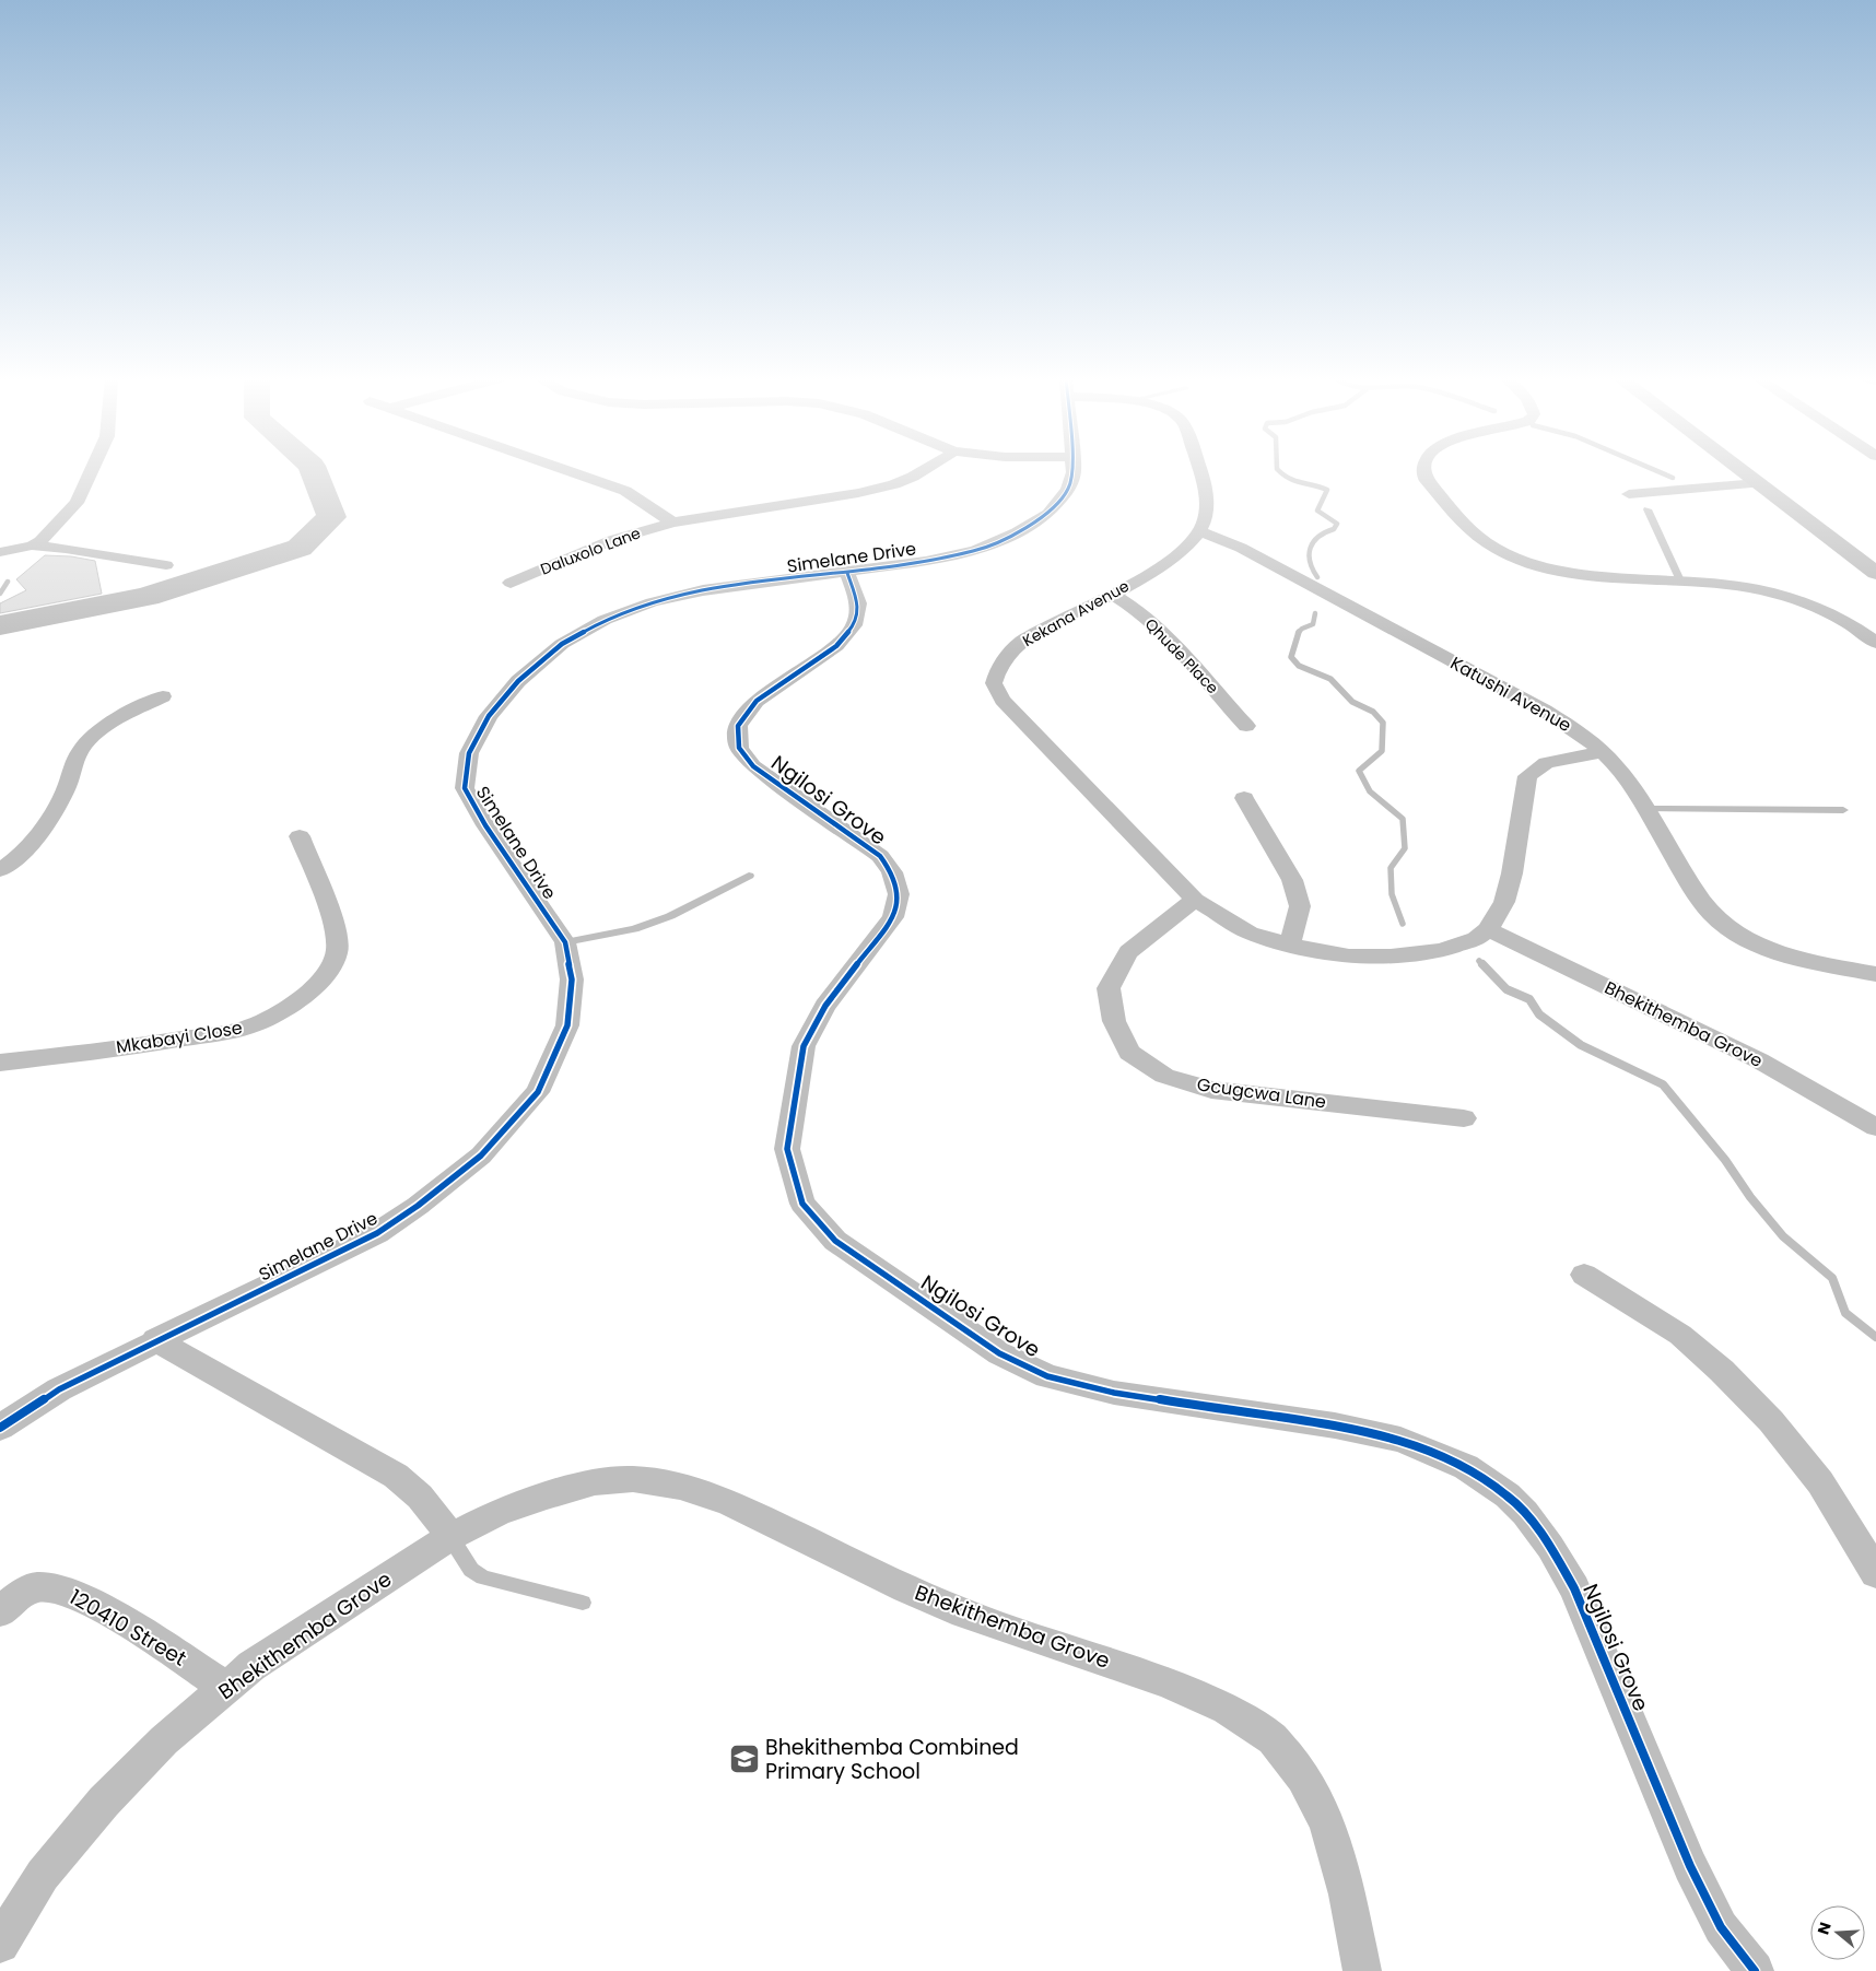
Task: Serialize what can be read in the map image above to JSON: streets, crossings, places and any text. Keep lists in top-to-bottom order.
{
  "streets": {
    "street": [
      "Daluxolo Lane",
      "Simelane Drive",
      "Kekana Avenue",
      "Qhude Place",
      "Katushi Avenue",
      "Ngilosi Grove",
      "Bhekithemba Grove",
      "Mkabayi Close",
      "Gcugcwa Lane",
      "120410 Street"
    ]
  },
  "crossings": [
    ["Simelane Drive", "Ngilosi Grove"],
    ["Kekana Avenue", "Qhude Place"],
    ["Kekana Avenue", "Katushi Avenue"],
    ["Kekana Avenue", "Bhekithemba Grove"],
    ["Kekana Avenue", "Gcugcwa Lane"],
    ["Bhekithemba Grove", "120410 Street"]
  ],
  "places": {
    "school or university": ["Bhekithemba Combined Primary School"]
  },
  "north": "left"
}
